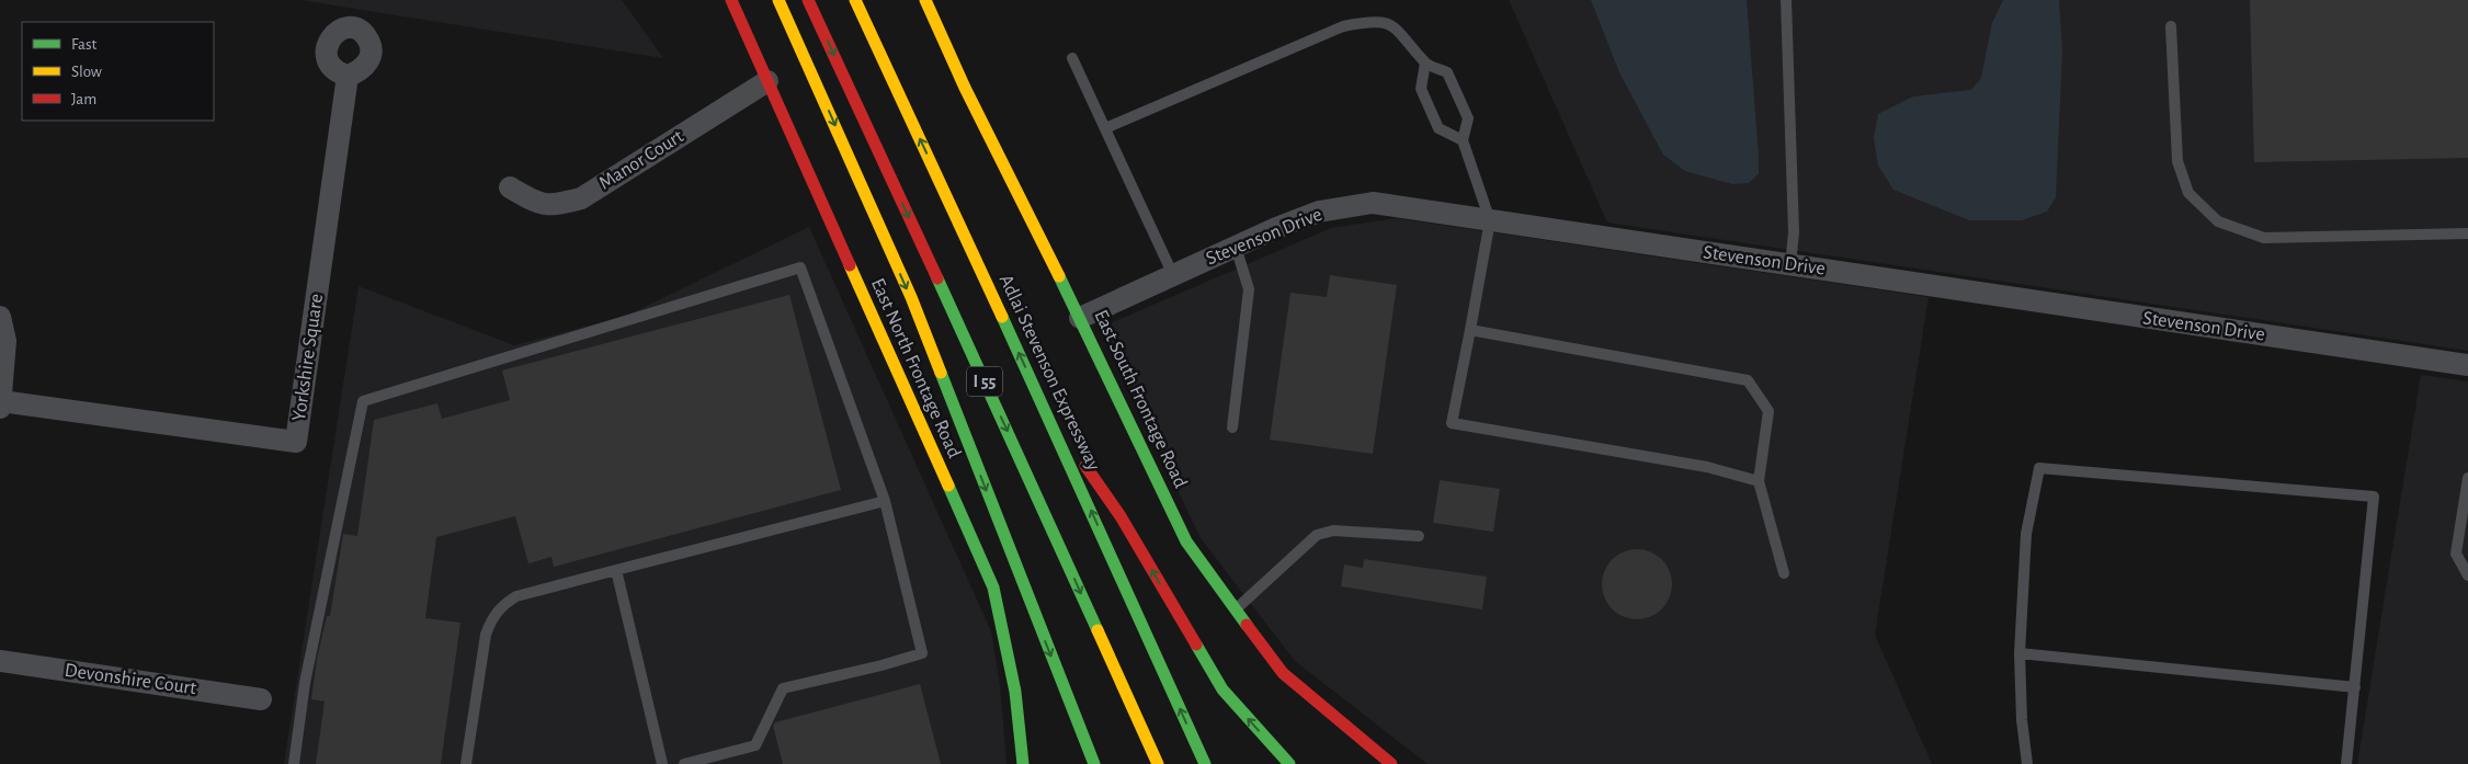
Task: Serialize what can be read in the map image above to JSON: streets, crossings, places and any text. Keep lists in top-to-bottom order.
{
  "streets": {
    "main road": [
      "East North Frontage Road",
      "Adlai Stevenson Expressway",
      "I 55",
      "East South Frontage Road"
    ],
    "street": [
      "Manor Court",
      "Stevenson Drive",
      "Yorkshire Square",
      "Devonshire Court"
    ]
  },
  "crossings": [
    ["Manor Court", "East North Frontage Road"],
    ["Stevenson Drive", "East South Frontage Road"]
  ],
  "legend": ["Fast", "Slow", "Jam"]
}
